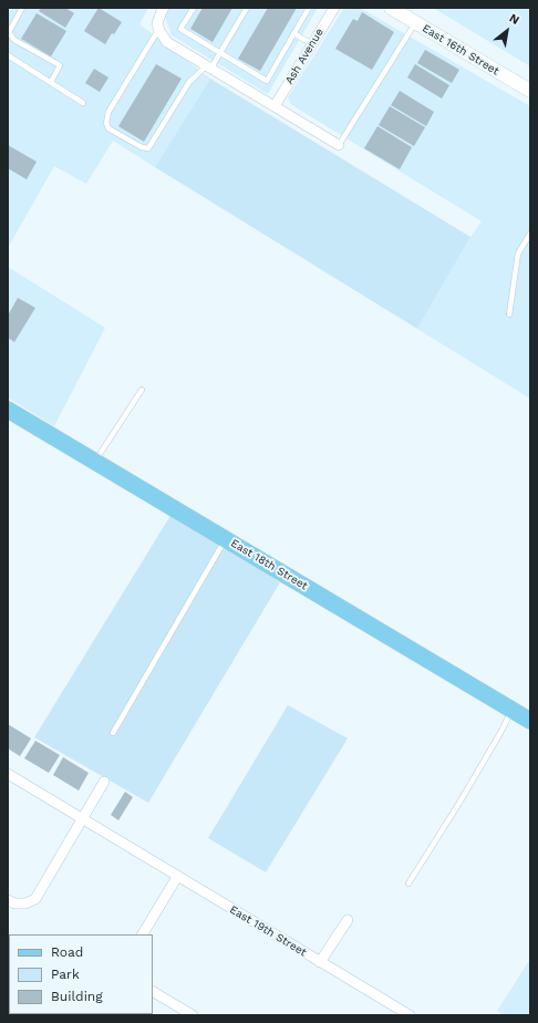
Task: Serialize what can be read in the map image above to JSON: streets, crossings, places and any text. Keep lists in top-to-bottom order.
{
  "streets": {
    "main road": ["East 18th Street"],
    "street": ["East 16th Street", "Ash Avenue", "East 19th Street"]
  },
  "legend": ["Road", "Park", "Building"],
  "north": "top right"
}
